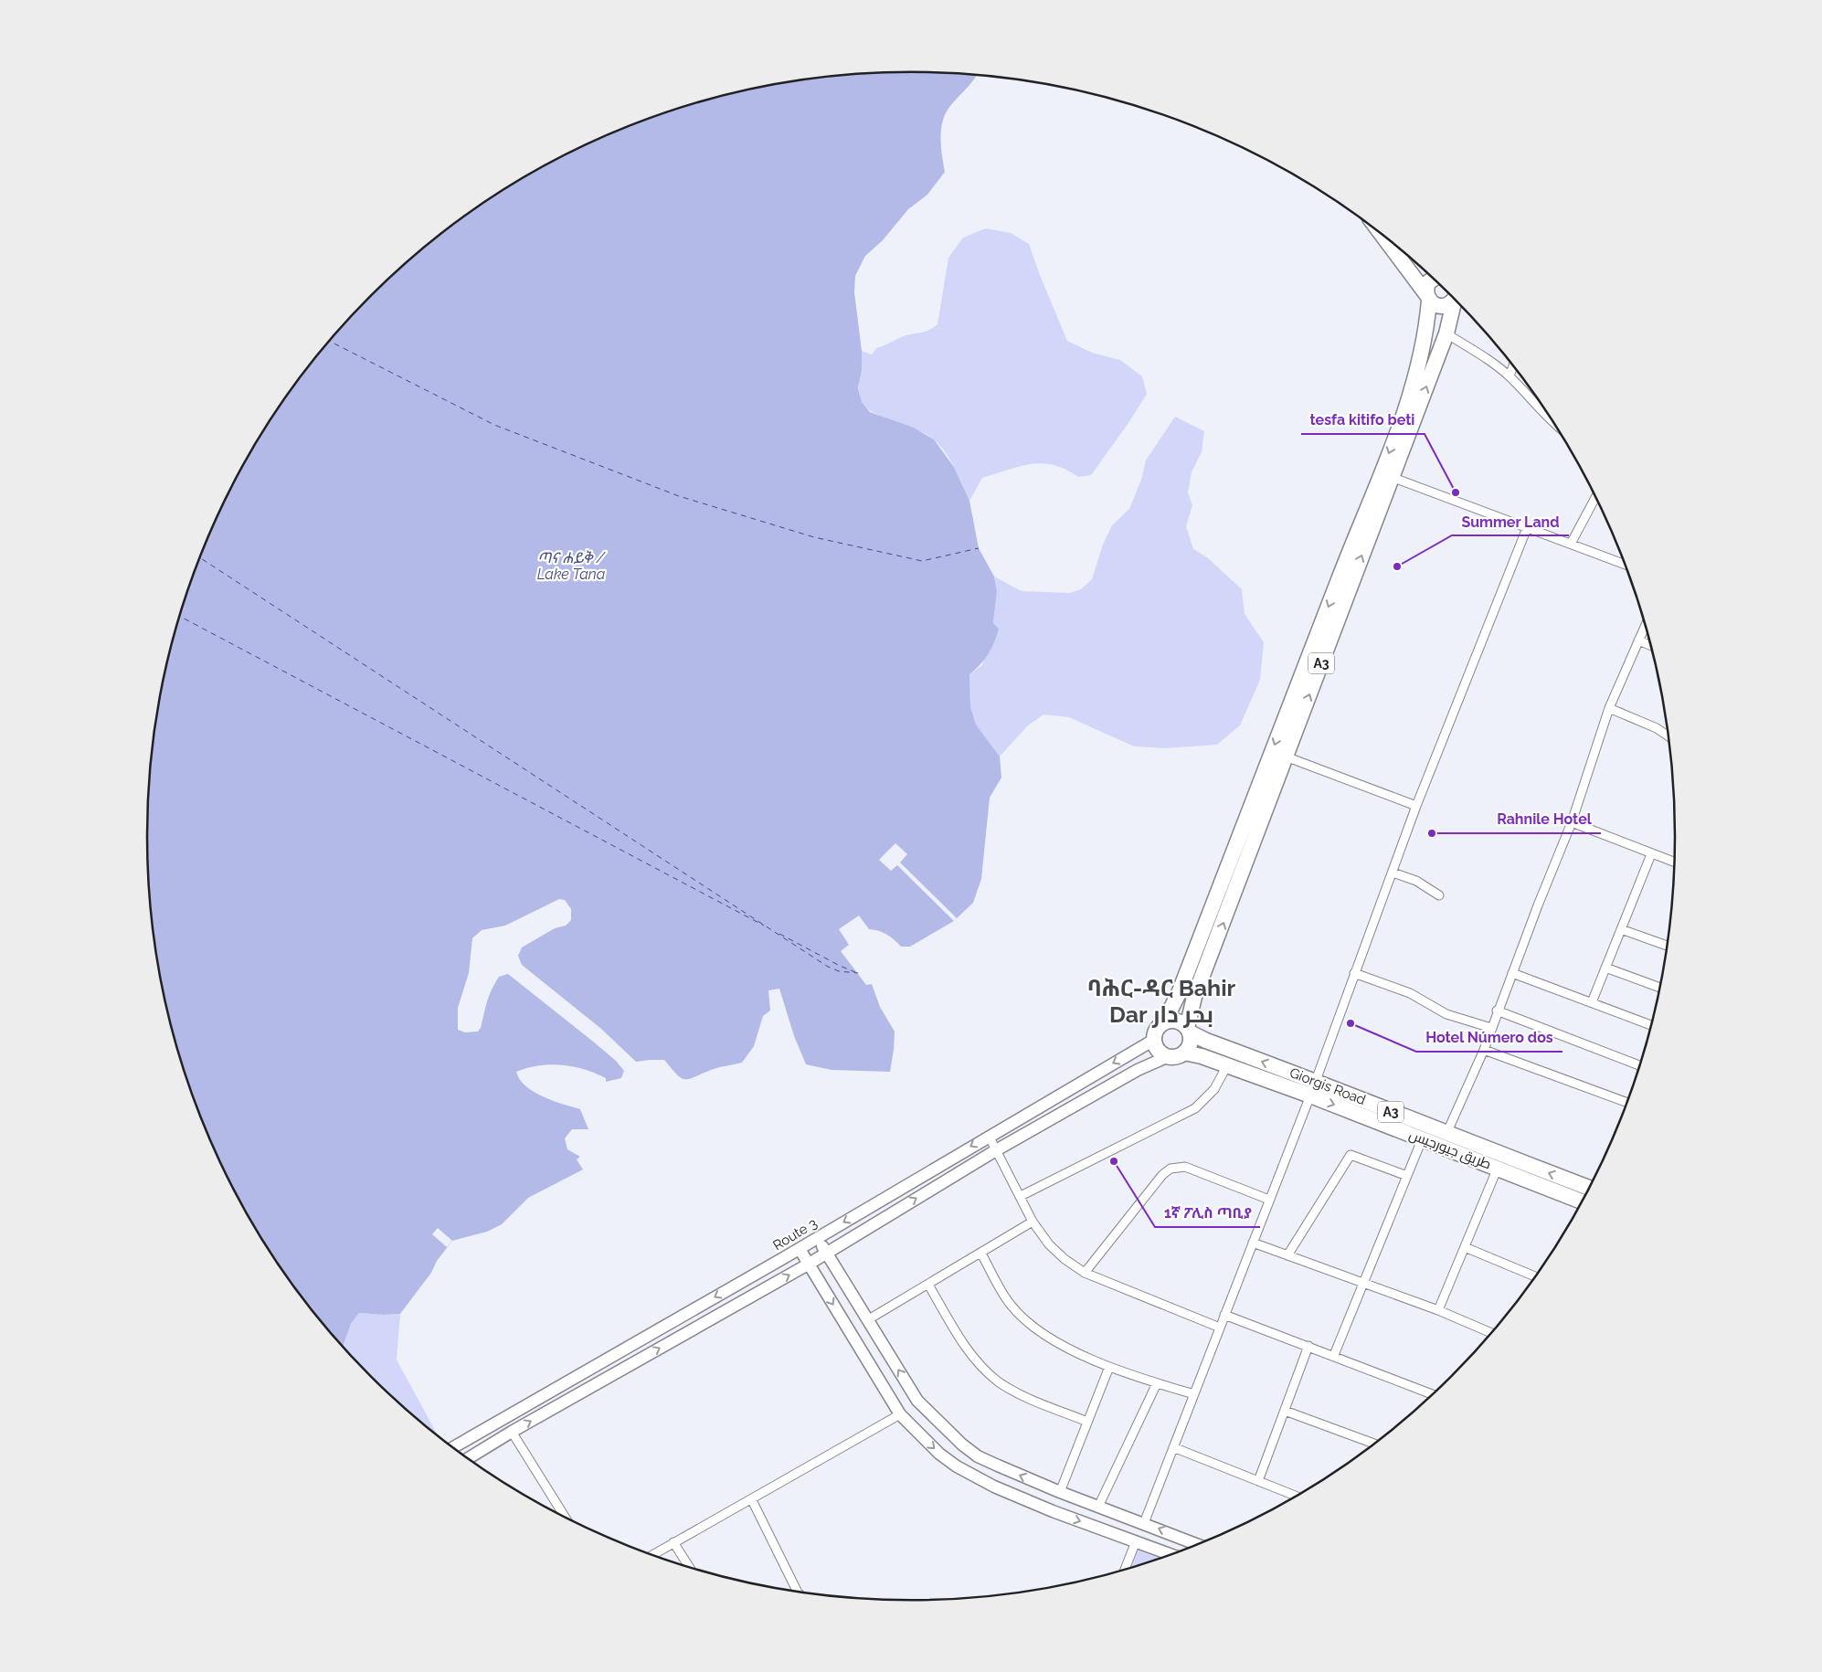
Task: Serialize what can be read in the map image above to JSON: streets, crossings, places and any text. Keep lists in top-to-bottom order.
{
  "streets": {
    "highway": ["A3", "Giorgis Road", "طريق جيورجيس"],
    "main road": ["Route 3"]
  },
  "crossings": [
    ["A3", "Giorgis Road"],
    ["A3", "طريق جيورجيس"],
    ["A3", "Route 3"],
    ["Giorgis Road", "طريق جيورجيس"],
    ["Giorgis Road", "Route 3"],
    ["طريق جيورجيس", "Route 3"]
  ],
  "one_way": ["Giorgis Road"],
  "districts": ["ባሕር-ዳር Bahir Dar بحر دار"],
  "water": ["ጣና ሐይቅ / Lake Tana"],
  "places": [
    "tesfa kitifo beti",
    "Summer Land",
    "Rahnile Hotel",
    "Hotel Número dos",
    "1ኛ ፖሊስ ጣቢያ"
  ]
}
